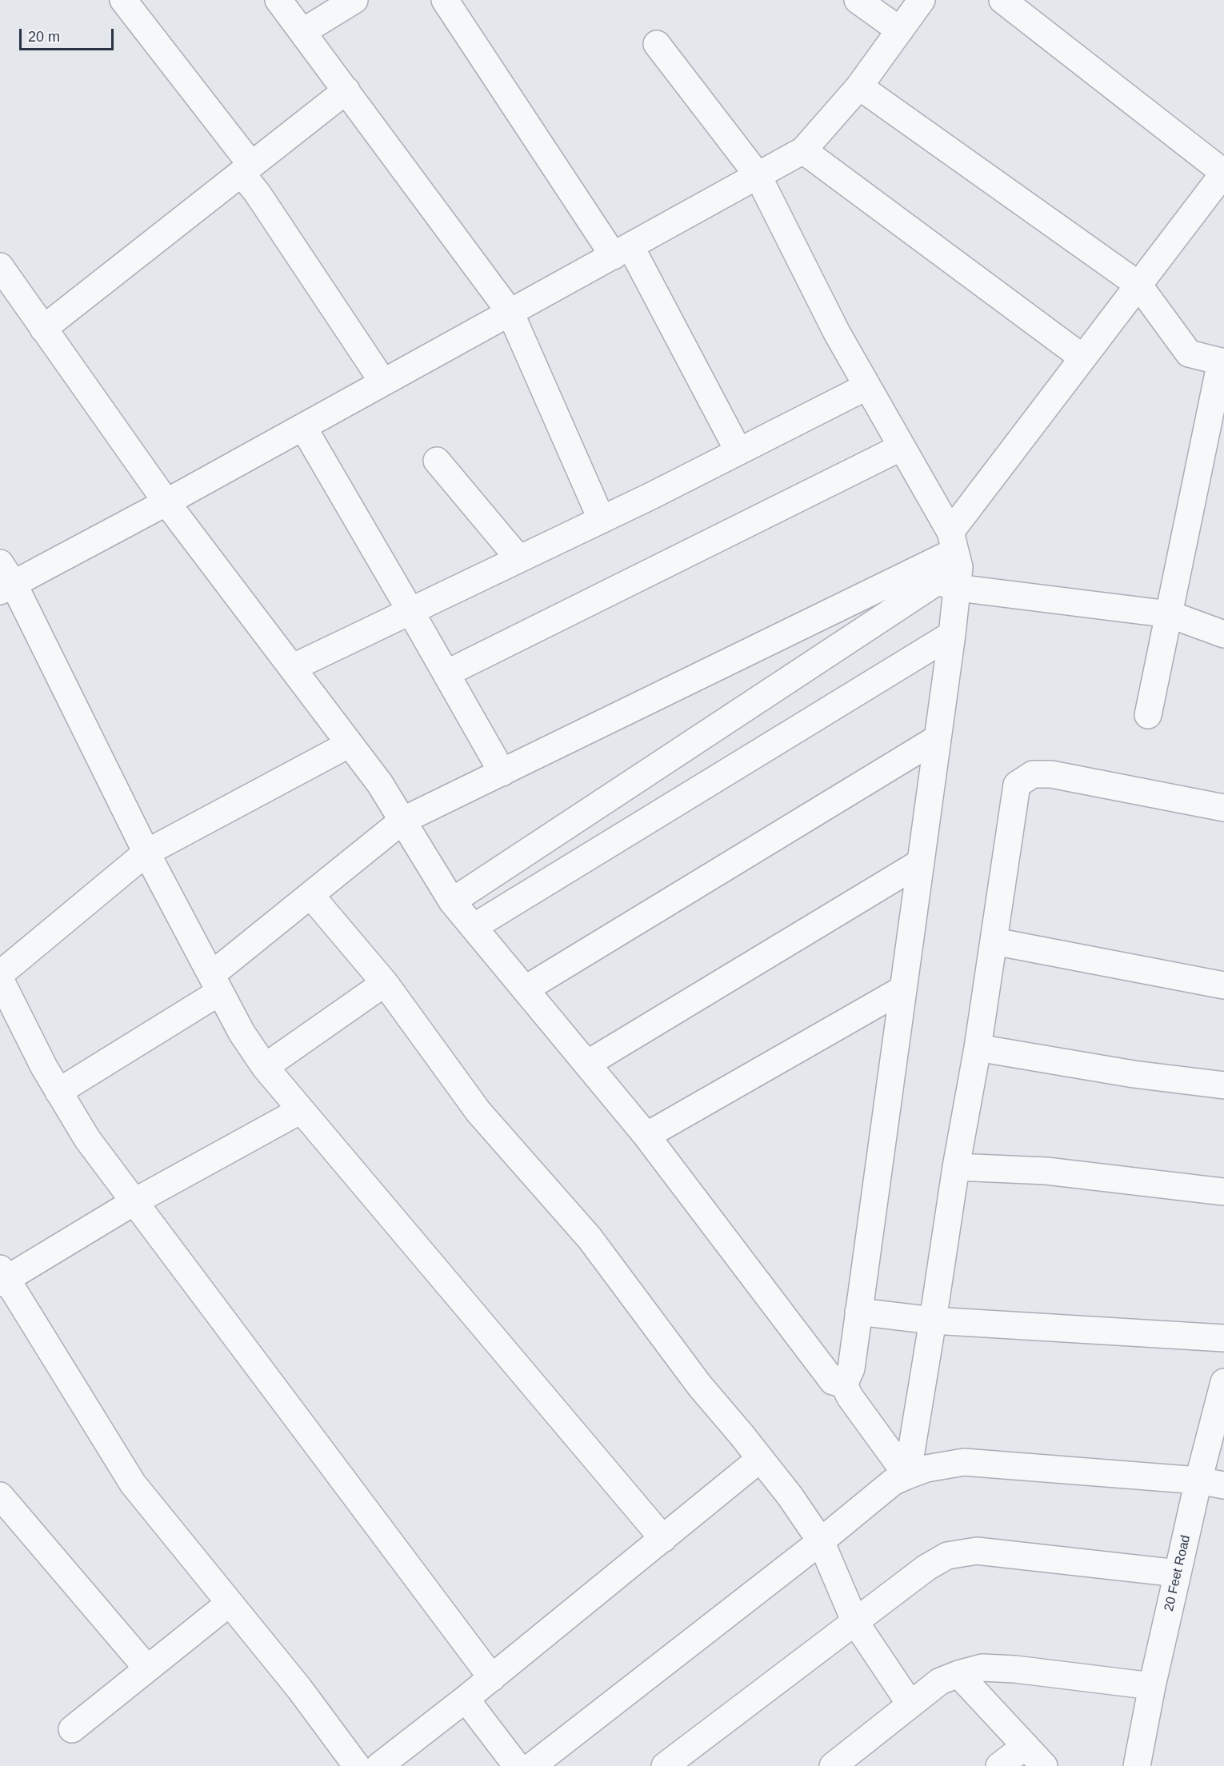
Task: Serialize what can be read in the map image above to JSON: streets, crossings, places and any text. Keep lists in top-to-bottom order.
{
  "streets": {
    "street": ["20 Feet Road"]
  },
  "scale_bar": "20 m"
}
